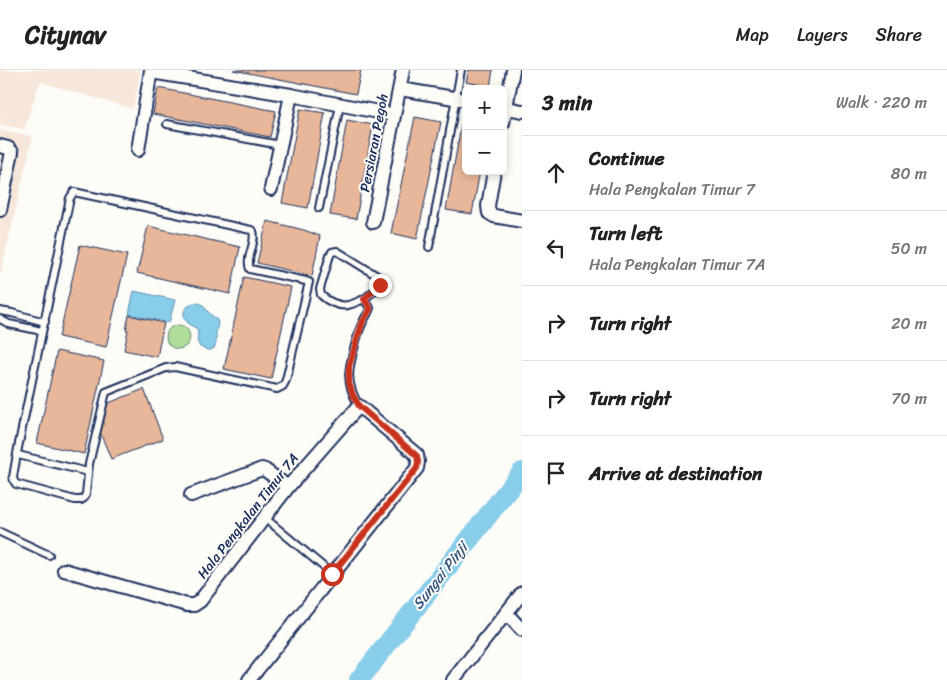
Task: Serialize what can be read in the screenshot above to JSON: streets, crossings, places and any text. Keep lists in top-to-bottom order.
{
  "streets": {
    "street": ["Persiaran Pegoh", "Hala Pengkalan Timur 7A"]
  },
  "water": ["Sungai Pinji"],
  "page": {
    "header": "Citynav",
    "nav": ["Map", "Layers", "Share"],
    "heading": ["3 min", "Walk · 220 m"],
    "map_buttons": ["+", "−"],
    "list": [
      ["Continue", "Hala Pengkalan Timur 7", "80 m"],
      ["Turn left", "Hala Pengkalan Timur 7A", "50 m"],
      ["Turn right", "20 m"],
      ["Turn right", "70 m"],
      "Arrive at destination"
    ]
  }
}
